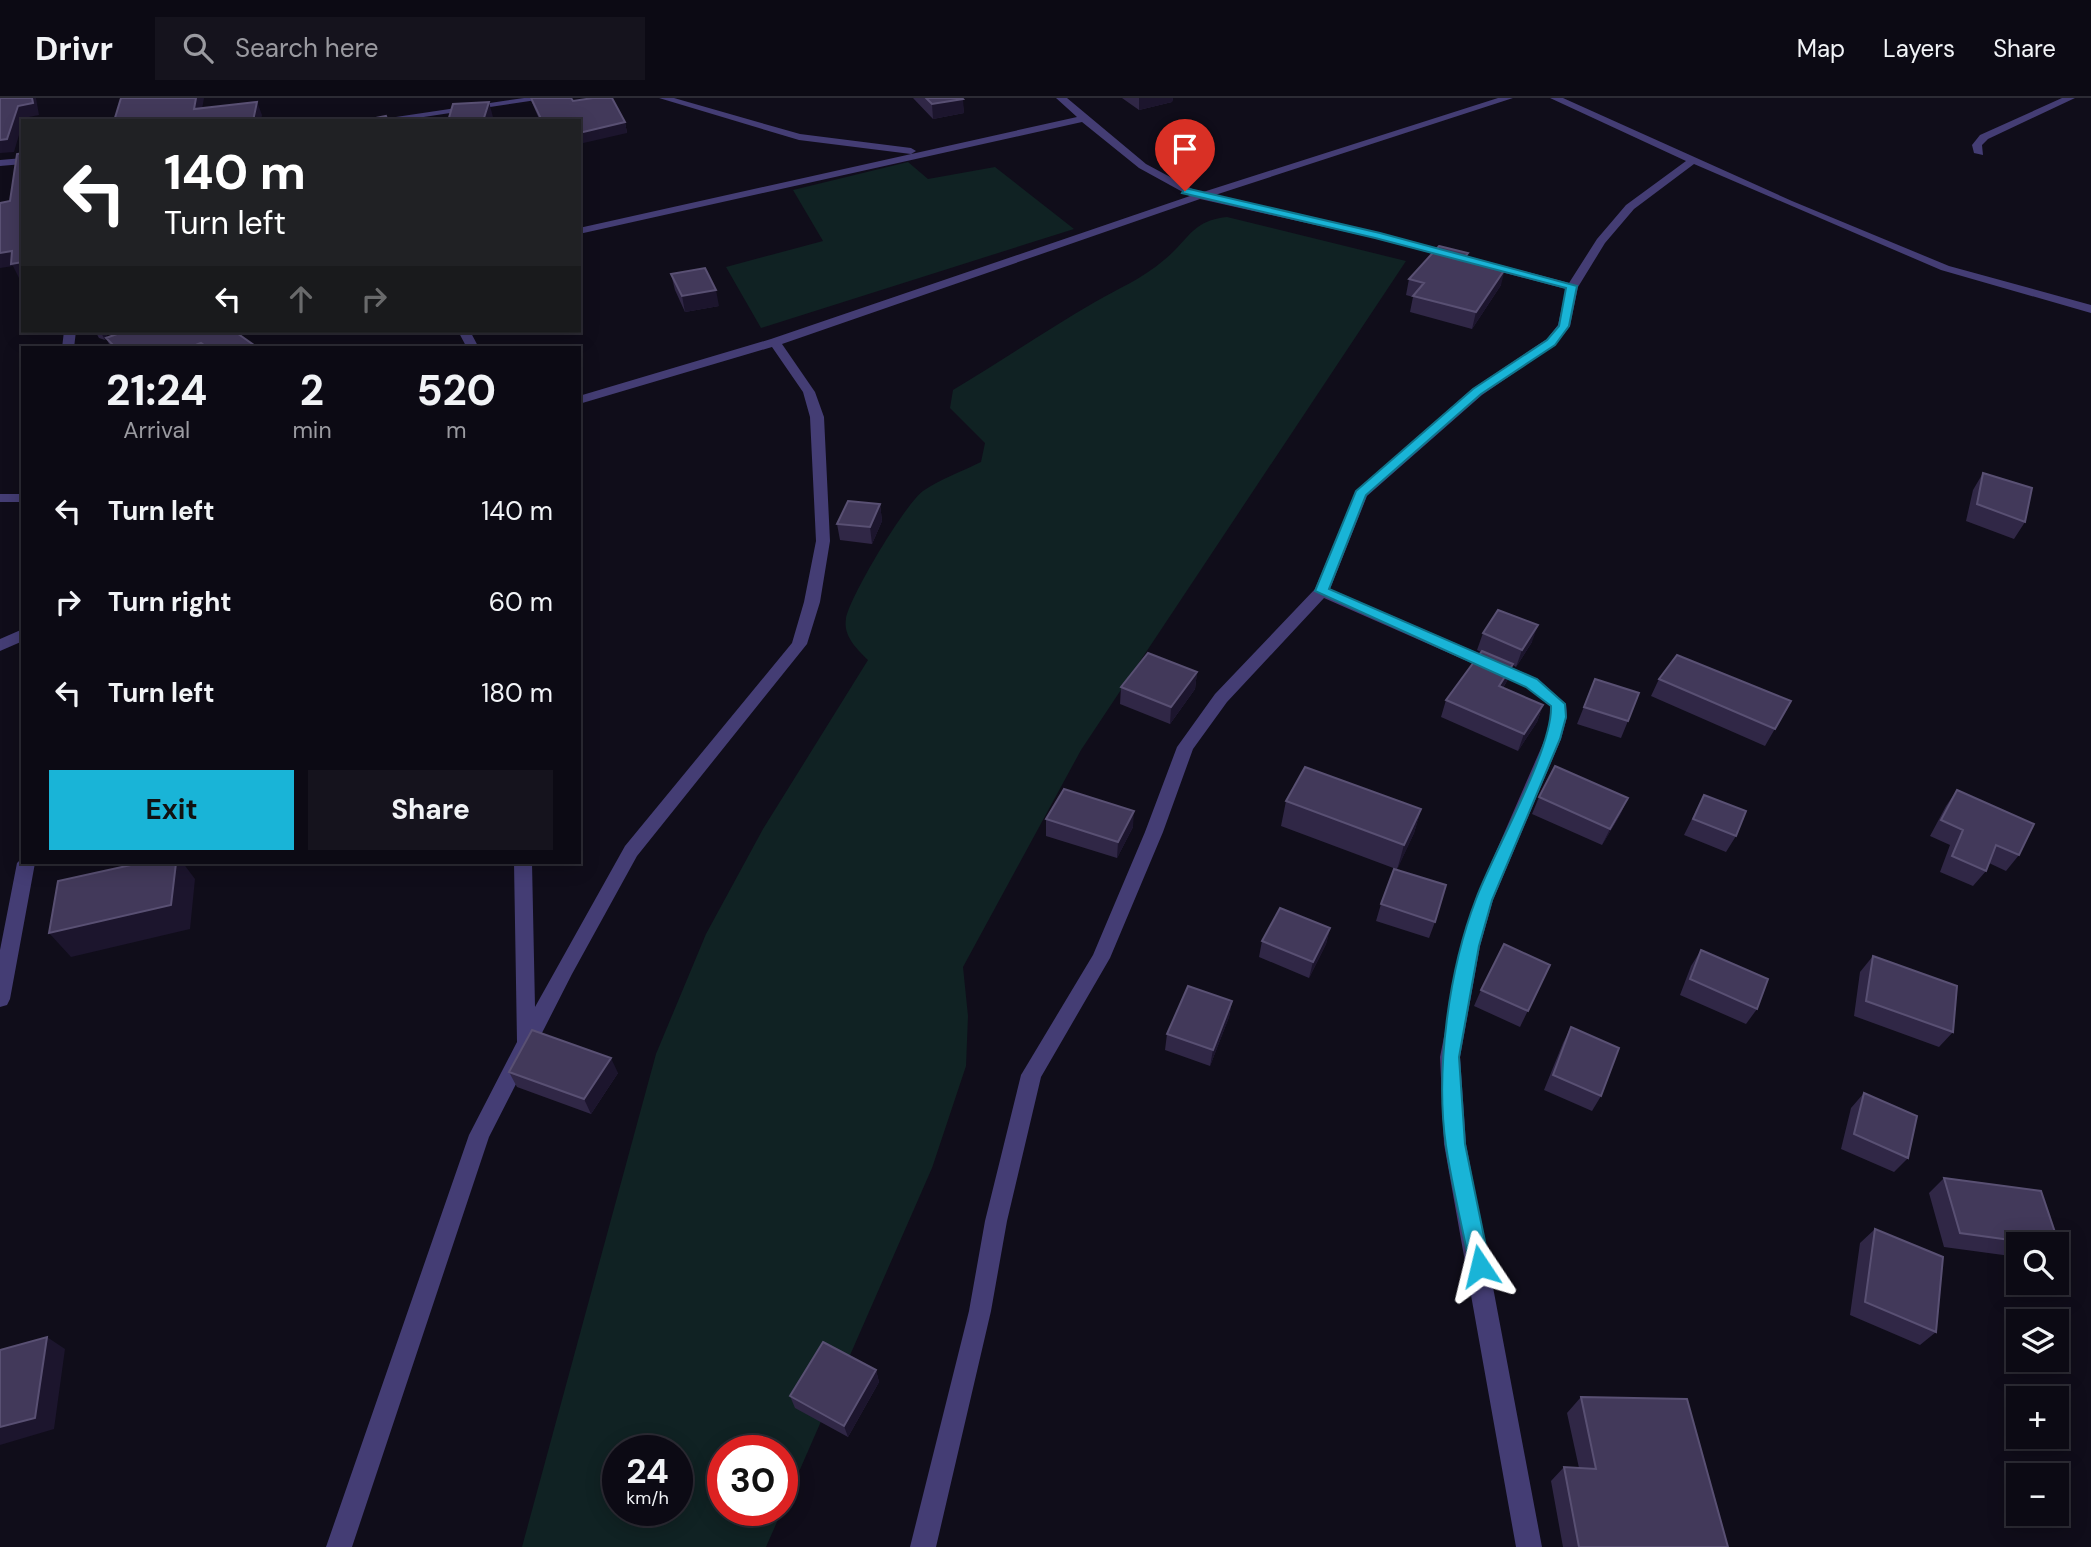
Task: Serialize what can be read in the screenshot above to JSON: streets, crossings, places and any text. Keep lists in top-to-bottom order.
{
  "page": {
    "header": "Drivr",
    "search": "Search here",
    "nav": ["Map", "Layers", "Share"],
    "turn": ["140 m", "Turn left"],
    "eta": [
      "21:24",
      "Arrival",
      "2",
      "min",
      "520",
      "m"
    ],
    "list": [
      {
        "name": "Turn left",
        "value": "140 m"
      },
      {
        "name": "Turn right",
        "value": "60 m"
      },
      {
        "name": "Turn left",
        "value": "180 m"
      }
    ],
    "buttons": ["Exit", "Share"],
    "map_buttons": ["+", "−"],
    "speed": "24 km/h",
    "limit": "30"
  }
}
